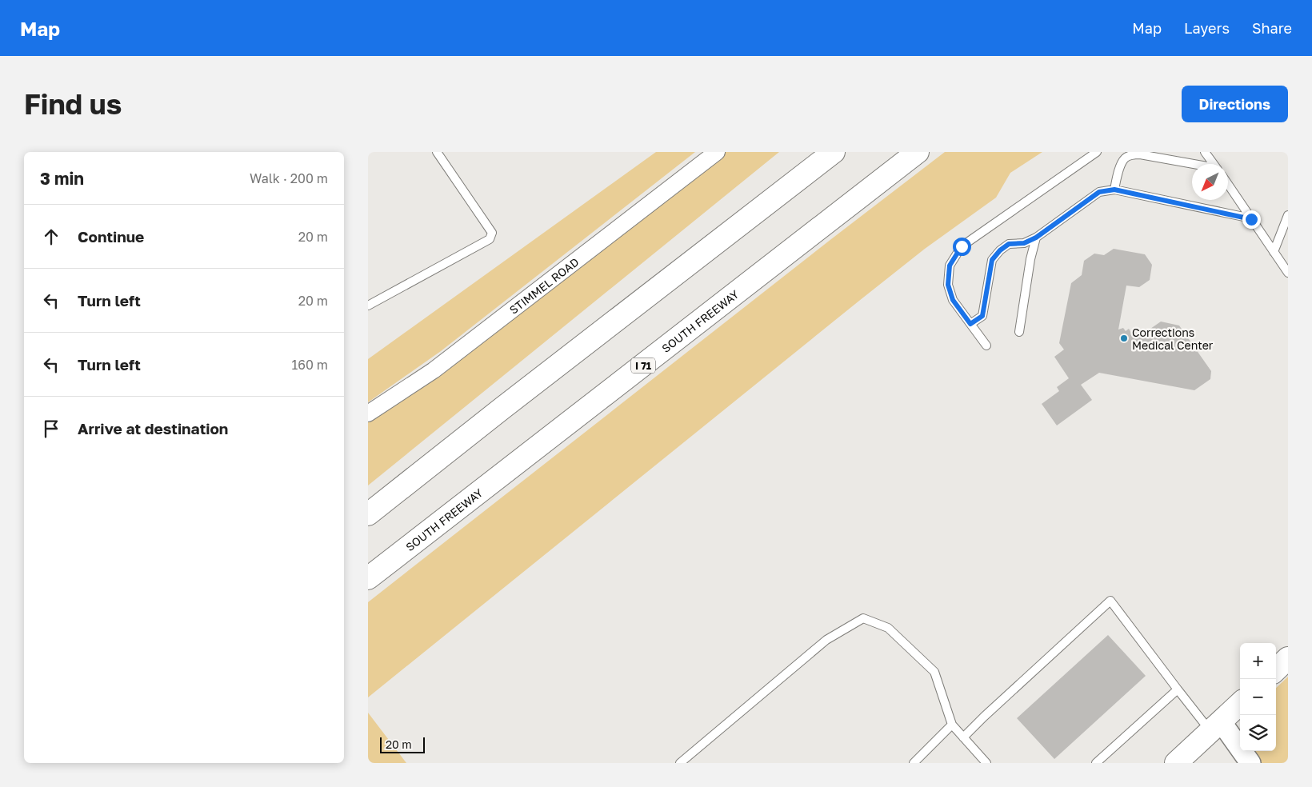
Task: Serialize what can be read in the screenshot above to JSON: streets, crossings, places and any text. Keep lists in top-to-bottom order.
{
  "streets": {
    "main road": ["SOUTH FREEWAY", "I 71"],
    "street": ["STIMMEL ROAD"]
  },
  "places": ["Corrections Medical Center"],
  "scale_bar": "20 m",
  "north": "bottom left",
  "page": {
    "header": "Map",
    "nav": ["Map", "Layers", "Share"],
    "buttons": "Directions",
    "title": "Find us",
    "heading": ["3 min", "Walk · 200 m"],
    "list": [
      ["Continue", "20 m"],
      ["Turn left", "20 m"],
      ["Turn left", "160 m"],
      "Arrive at destination"
    ],
    "map_buttons": ["+", "−"],
    "scale": "20 m"
  }
}
